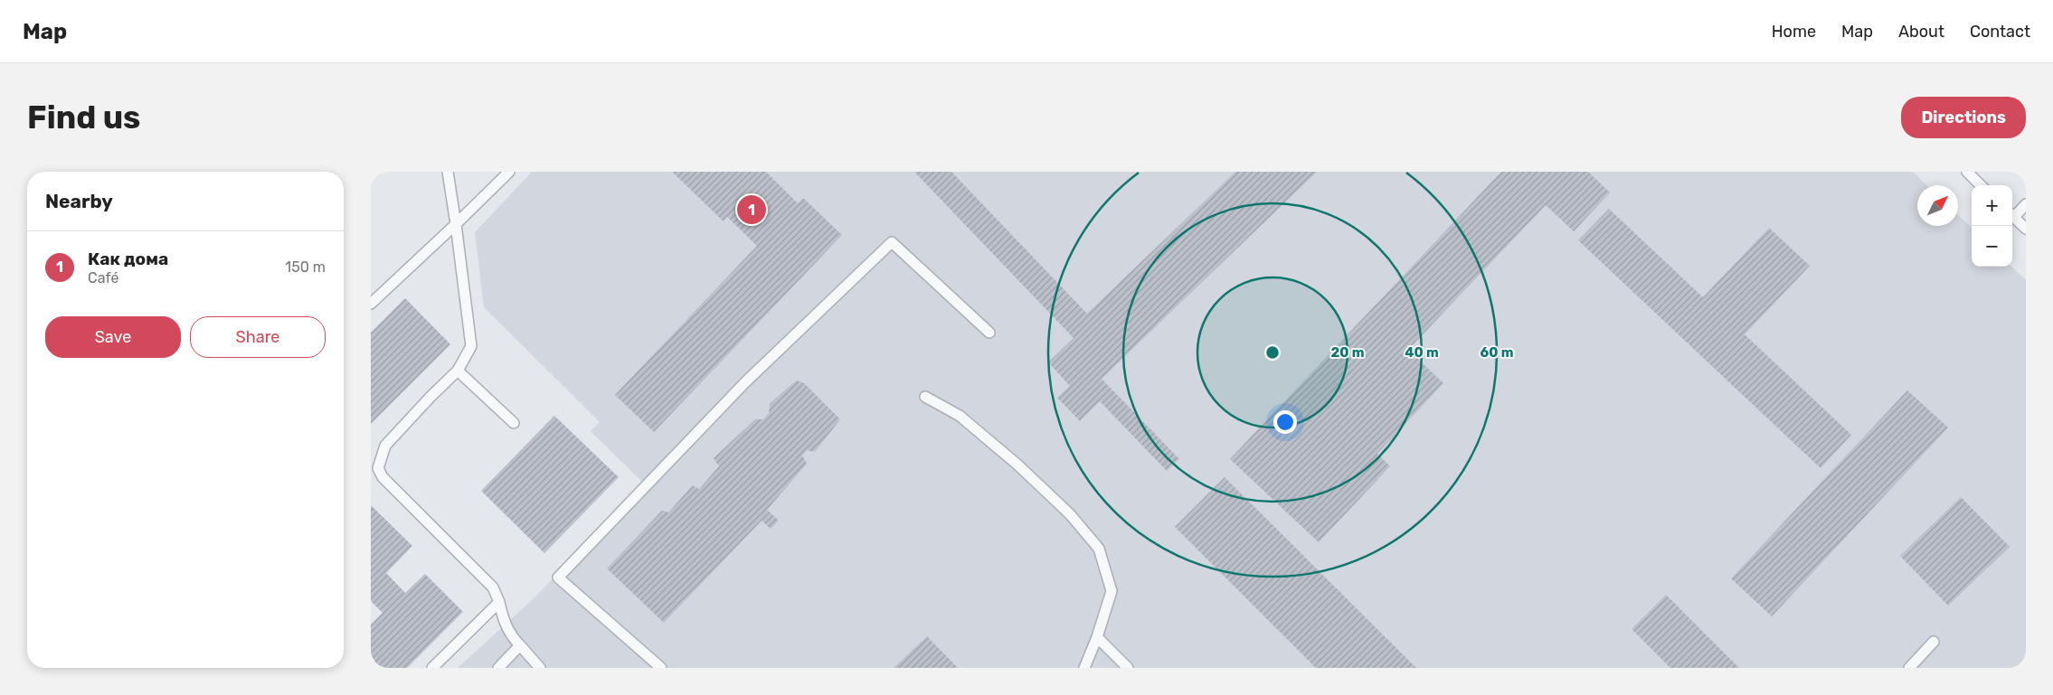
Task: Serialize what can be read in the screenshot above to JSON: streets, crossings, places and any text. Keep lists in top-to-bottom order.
{
  "north": "top right",
  "page": {
    "header": "Map",
    "nav": [
      "Home",
      "Map",
      "About",
      "Contact"
    ],
    "buttons": [
      "Directions",
      ["Save", "Share"]
    ],
    "title": "Find us",
    "heading": "Nearby",
    "map_buttons": ["+", "−"],
    "pins": "1",
    "list": [
      {
        "mark": "1",
        "name": "Как дома",
        "note": "Café",
        "value": "150 m"
      }
    ]
  },
  "rings": ["20 m", "40 m", "60 m"]
}
